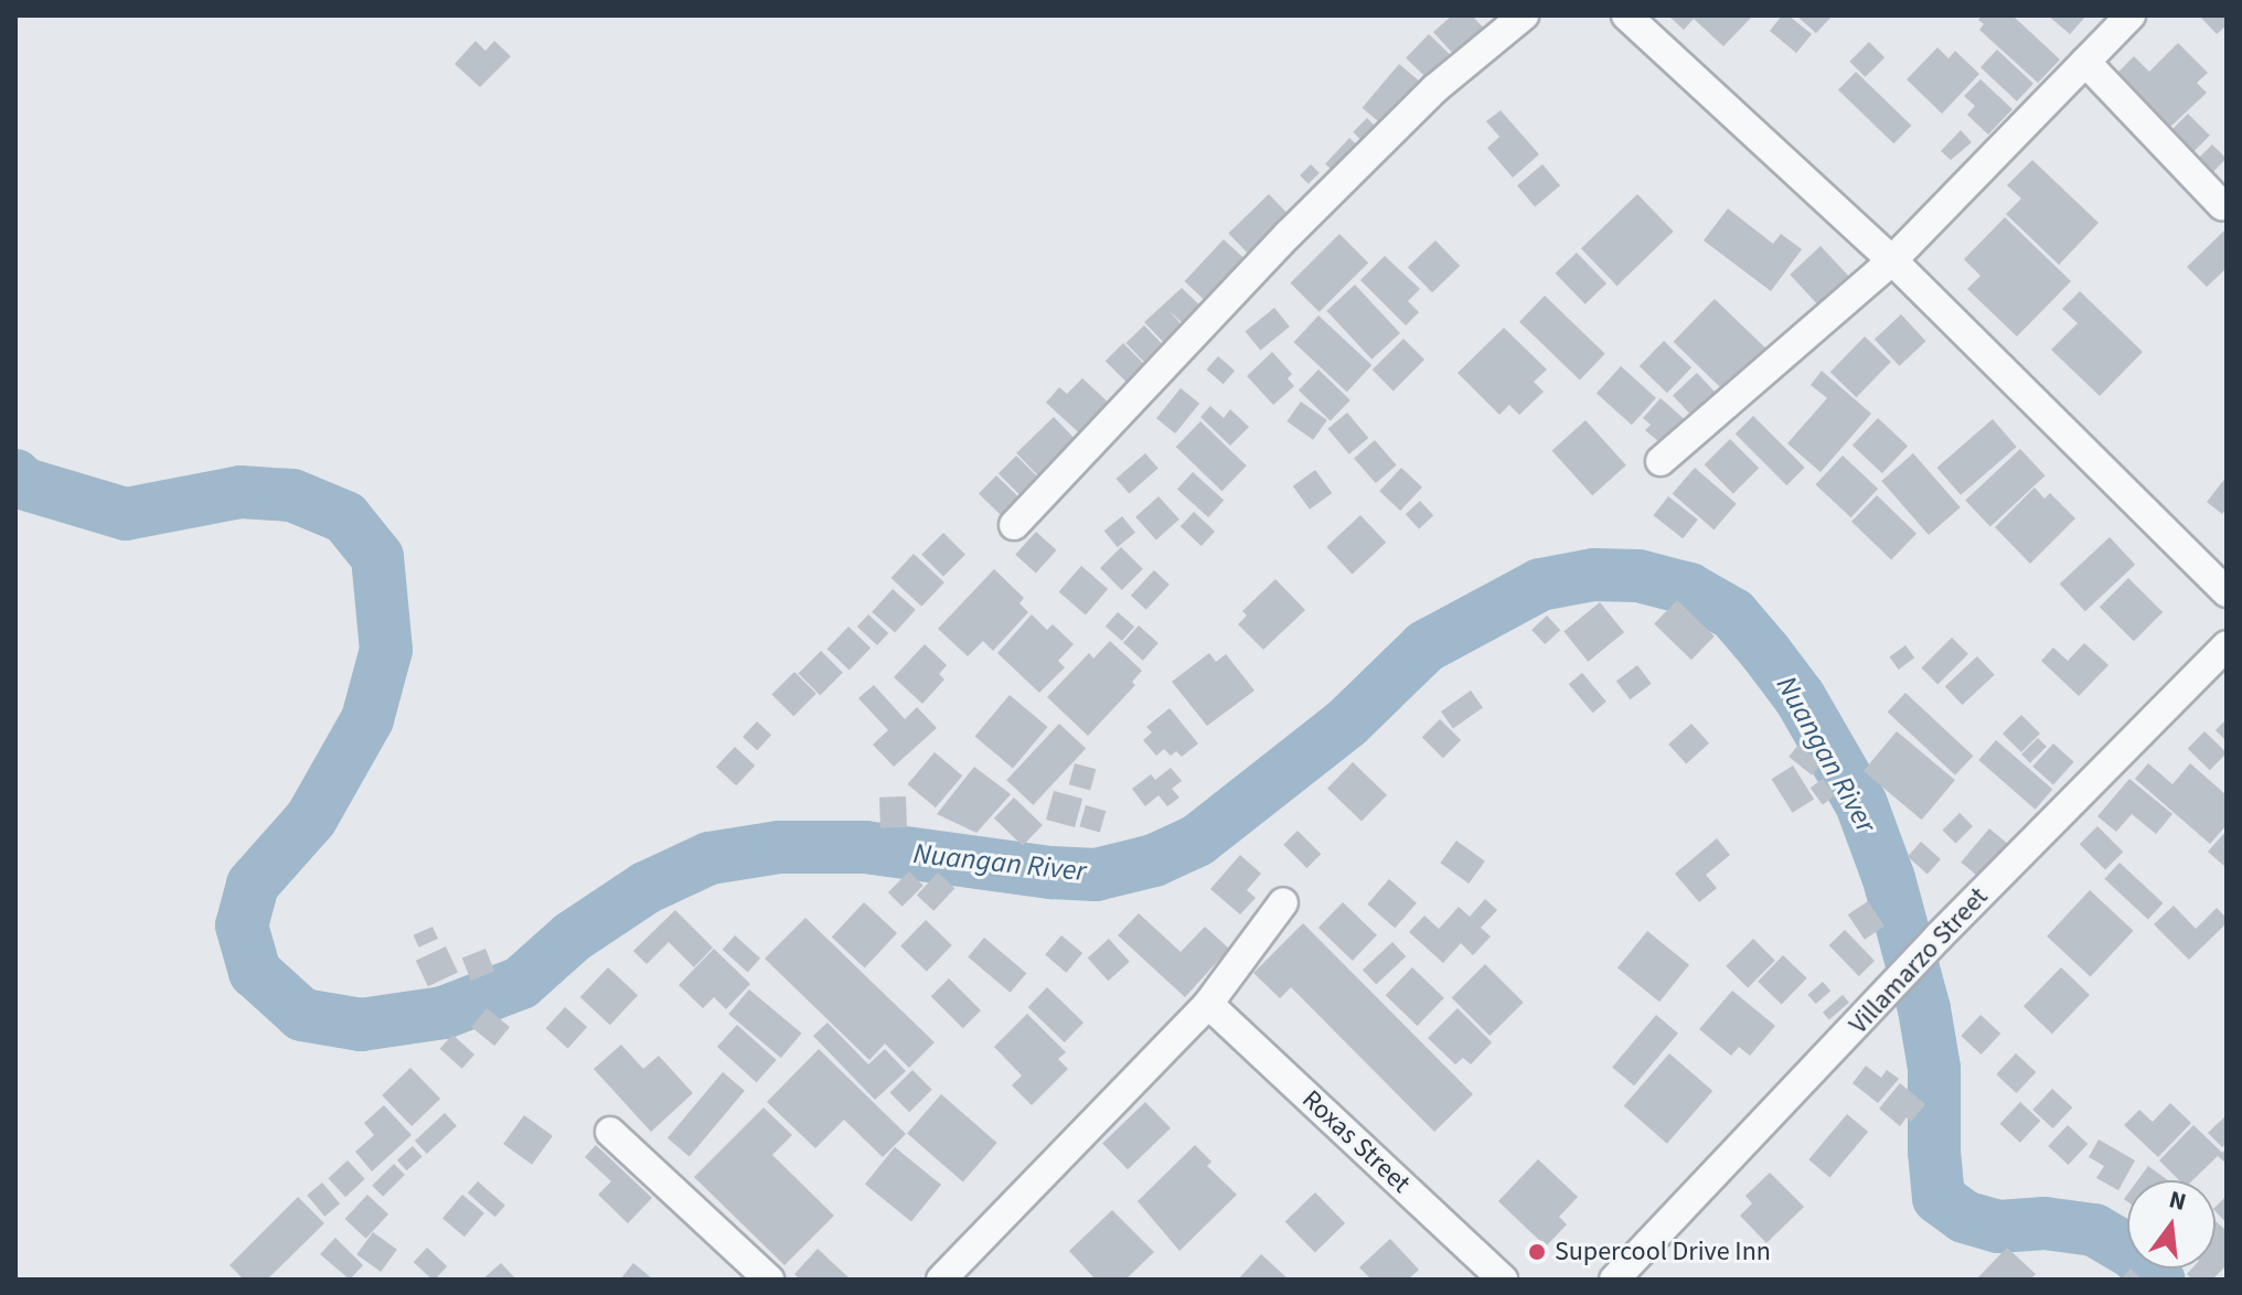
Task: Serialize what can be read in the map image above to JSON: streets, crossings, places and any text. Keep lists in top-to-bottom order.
{
  "streets": {
    "street": ["Villamarzo Street", "Roxas Street"]
  },
  "water": ["Nuangan River"],
  "places": ["Supercool Drive Inn"],
  "north": "top"
}
